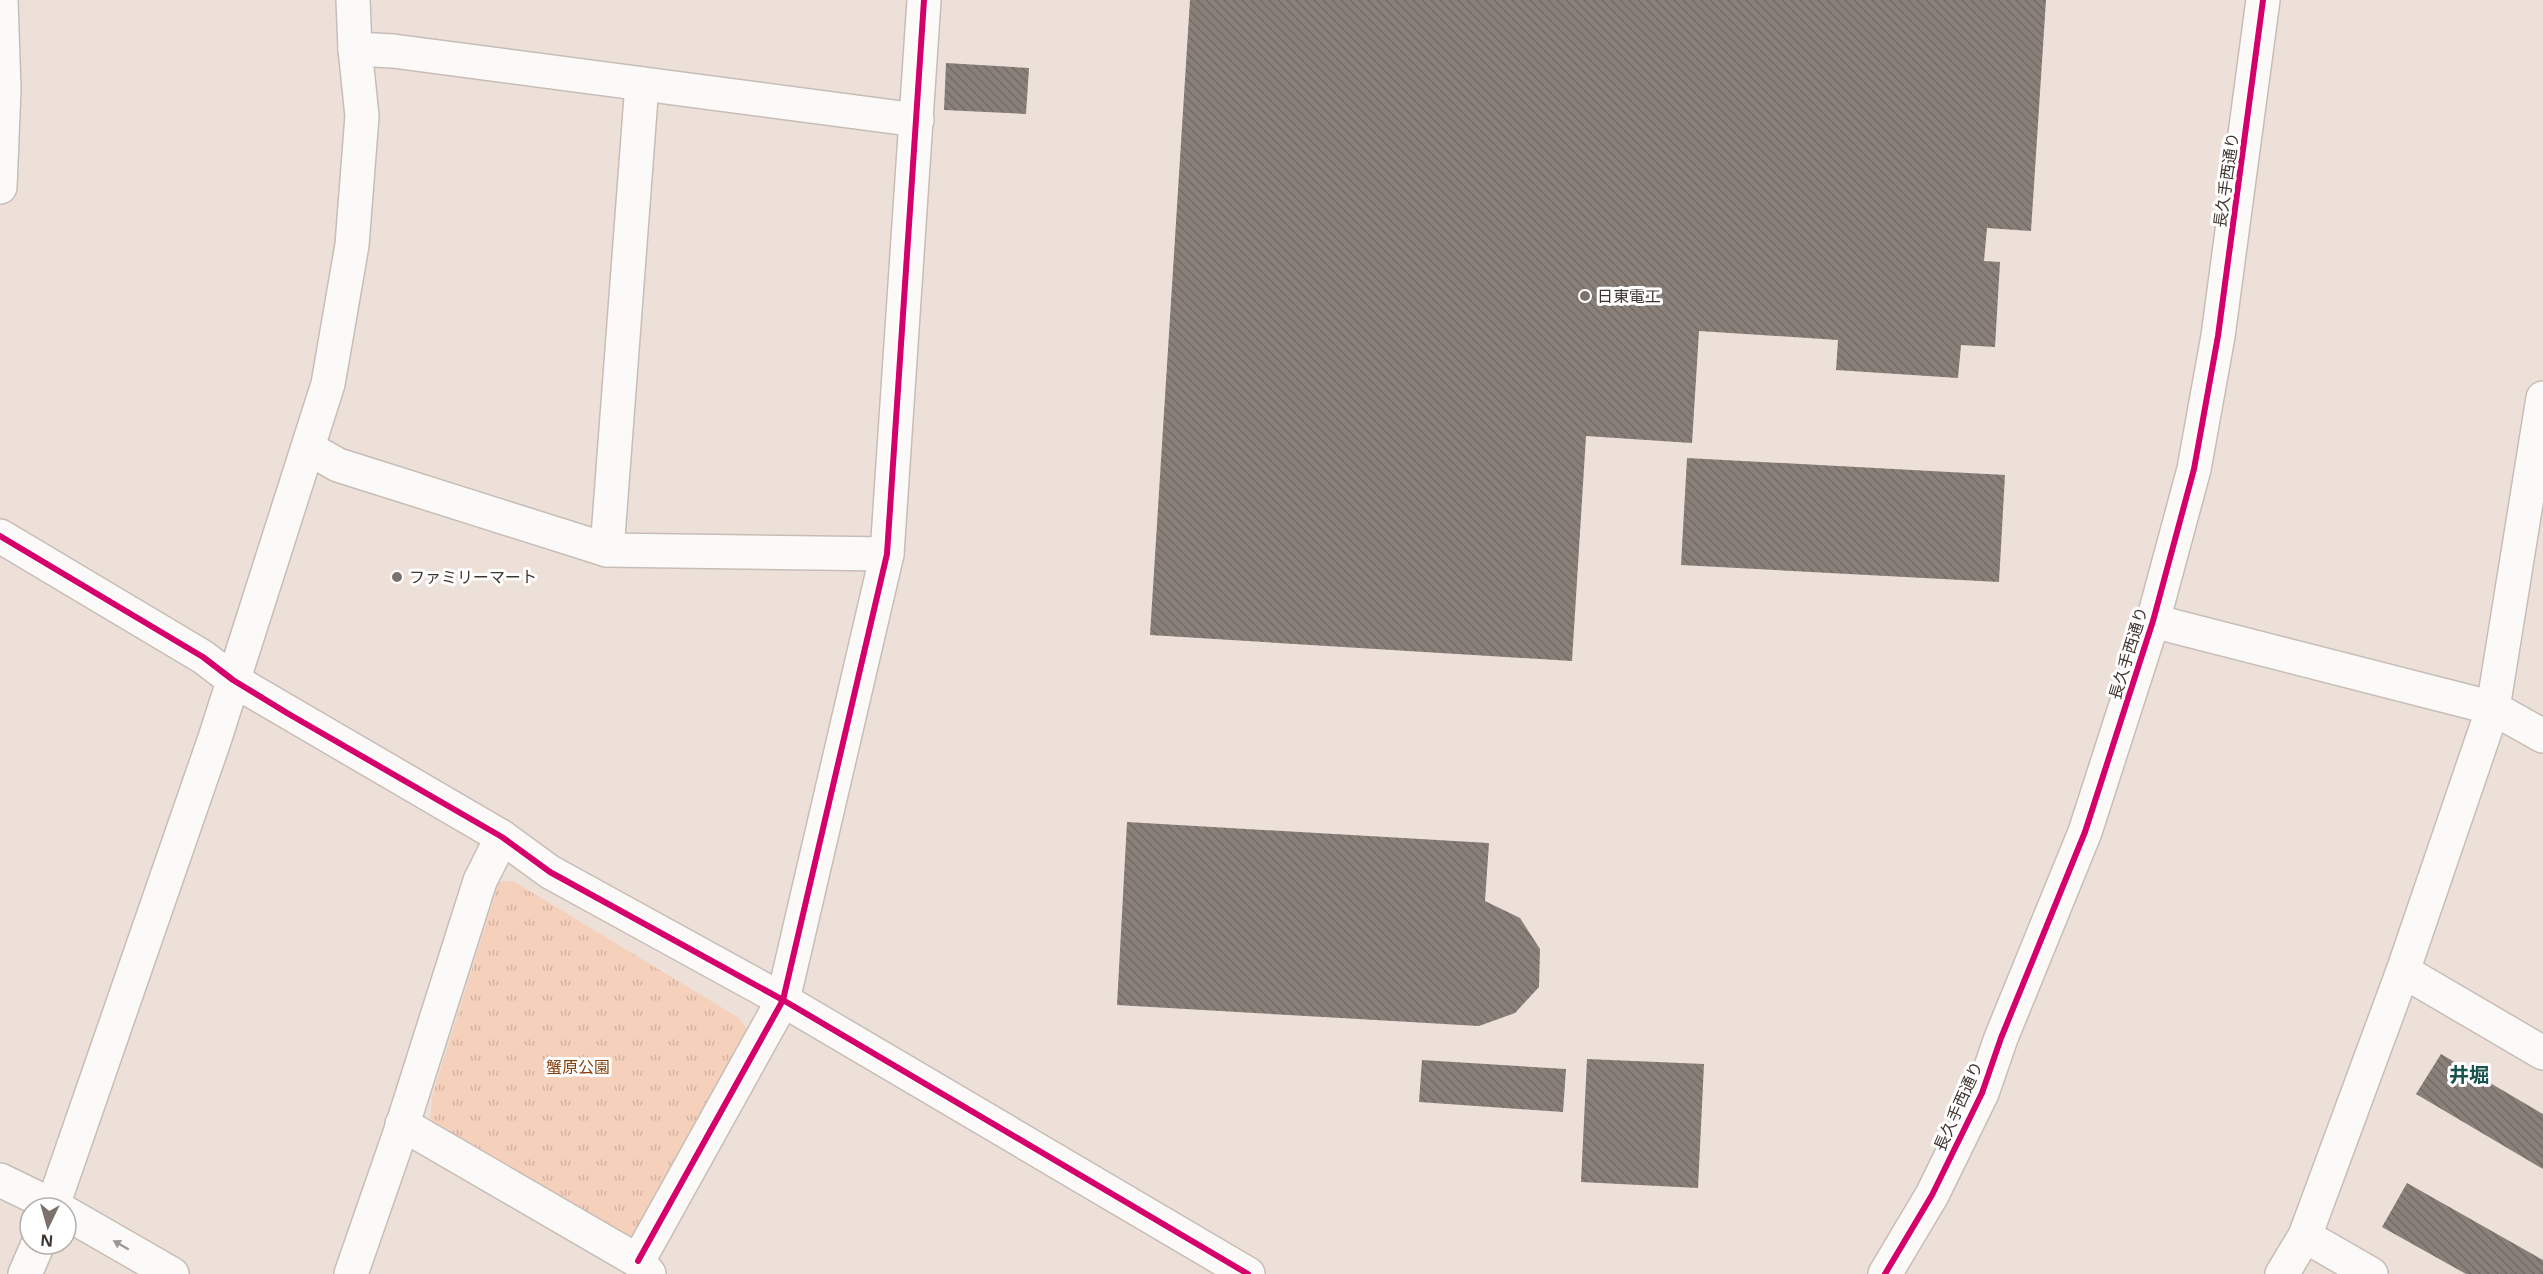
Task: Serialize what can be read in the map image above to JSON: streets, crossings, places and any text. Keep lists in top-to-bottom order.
{
  "streets": {
    "street": ["長久手西通り"]
  },
  "districts": ["井堀"],
  "parks": ["蟹原公園"],
  "places": ["日東電工", "ファミリーマート"],
  "north": "bottom"
}
